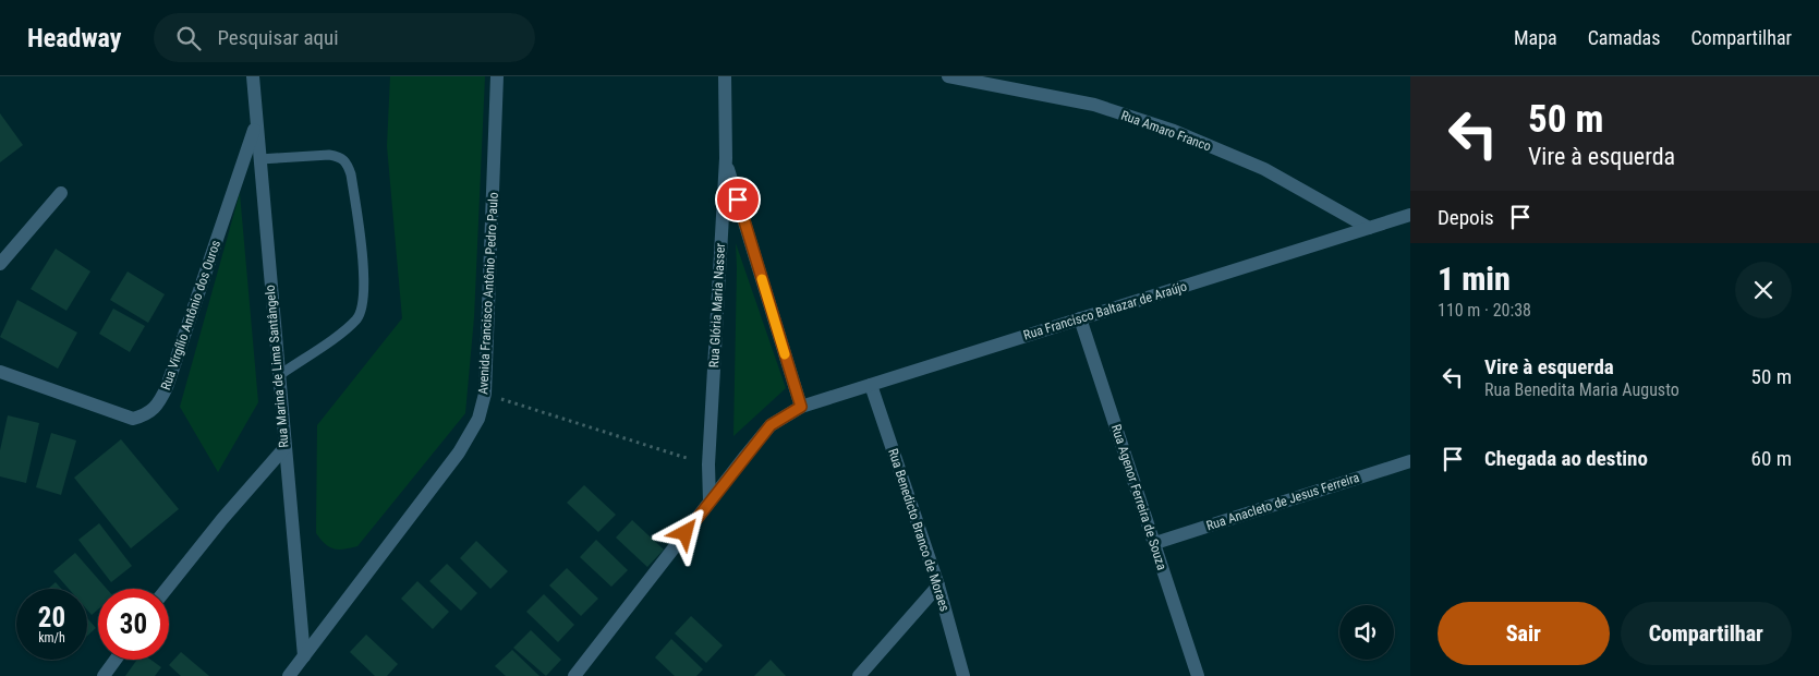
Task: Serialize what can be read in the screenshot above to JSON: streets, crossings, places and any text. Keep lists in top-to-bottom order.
{
  "streets": {
    "street": [
      "Rua Amaro Franco",
      "Avenida Francisco Antônio Pedro Paulo",
      "Rua Glória Maria Nasser",
      "Rua Francisco Baltazar de Araújo",
      "Rua Virgílio Antônio dos Ouros",
      "Rua Marina de Lima Santângelo",
      "Rua Agenor Ferreira de Souza",
      "Rua Anacleto de Jesus Ferreira",
      "Rua Benedicto Branco de Moraes"
    ]
  },
  "crossings": [
    ["Rua Amaro Franco", "Rua Francisco Baltazar de Araújo"],
    ["Avenida Francisco Antônio Pedro Paulo", "Rua Marina de Lima Santângelo"],
    ["Rua Glória Maria Nasser", "Rua Francisco Baltazar de Araújo"],
    ["Rua Francisco Baltazar de Araújo", "Rua Agenor Ferreira de Souza"],
    ["Rua Francisco Baltazar de Araújo", "Rua Benedicto Branco de Moraes"],
    ["Rua Virgílio Antônio dos Ouros", "Rua Marina de Lima Santângelo"],
    ["Rua Agenor Ferreira de Souza", "Rua Anacleto de Jesus Ferreira"]
  ],
  "page": {
    "header": "Headway",
    "search": "Pesquisar aqui",
    "nav": ["Mapa", "Camadas", "Compartilhar"],
    "turn": ["50 m", "Vire à esquerda"],
    "then": "Depois",
    "heading": ["1 min", "110 m · 20:38"],
    "list": [
      {
        "name": "Vire à esquerda",
        "note": "Rua Benedita Maria Augusto",
        "value": "50 m"
      },
      {
        "name": "Chegada ao destino",
        "value": "60 m"
      }
    ],
    "speed": "20 km/h",
    "limit": "30",
    "buttons": ["Sair", "Compartilhar"]
  }
}
